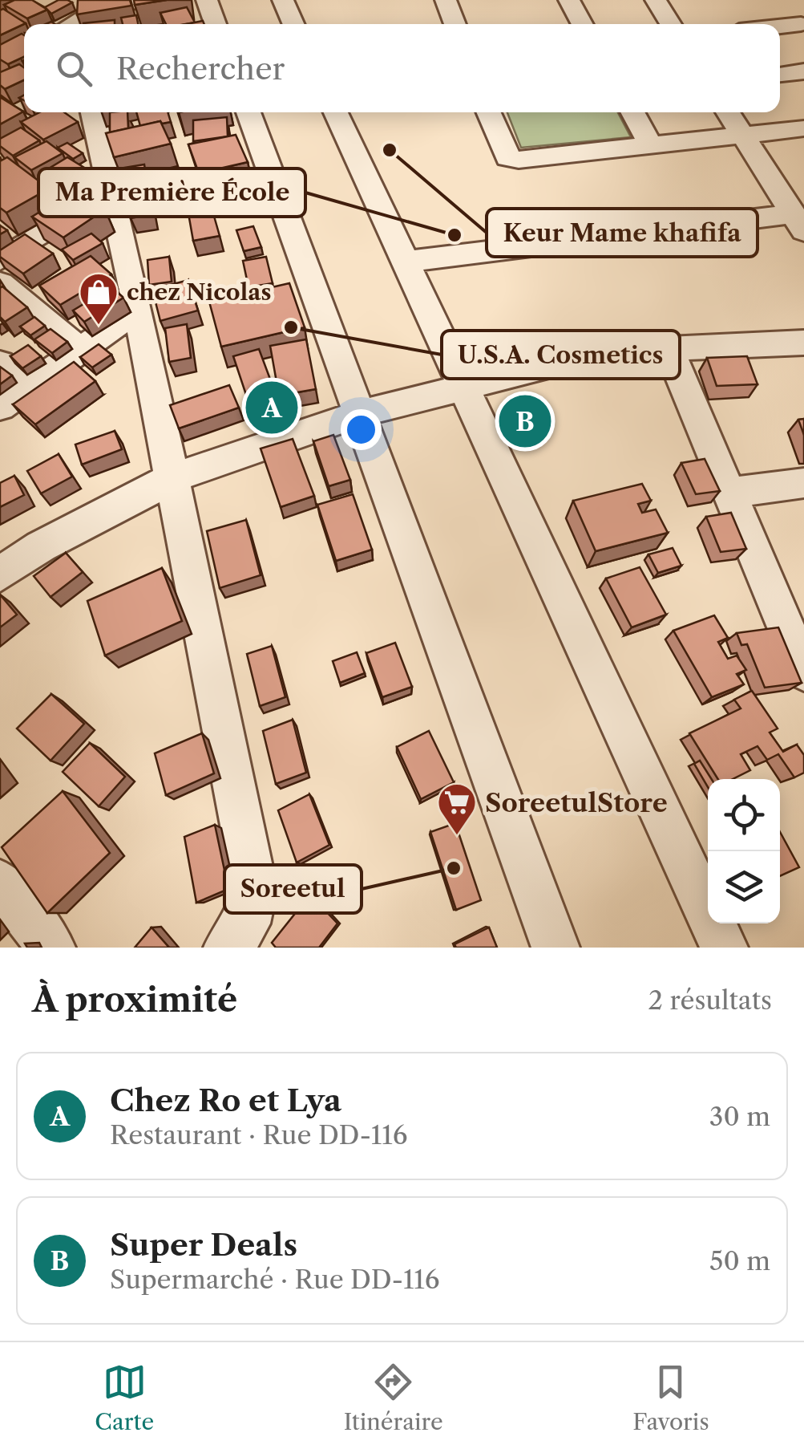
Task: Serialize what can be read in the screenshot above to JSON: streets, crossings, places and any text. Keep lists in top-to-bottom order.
{
  "places": {
    "other": [
      "Keur Mame khafifa",
      "Ma Première École",
      "U.S.A. Cosmetics",
      "Soreetul"
    ],
    "shop": ["chez Nicolas"],
    "supermarket": ["SoreetulStore"]
  },
  "page": {
    "search": "Rechercher",
    "pins": ["A", "B"],
    "heading": ["À proximité", "2 résultats"],
    "list": [
      {
        "mark": "A",
        "name": "Chez Ro et Lya",
        "note": "Restaurant · Rue DD-116",
        "value": "30 m"
      },
      {
        "mark": "B",
        "name": "Super Deals",
        "note": "Supermarché · Rue DD-116",
        "value": "50 m"
      }
    ],
    "nav": ["Carte", "Itinéraire", "Favoris"]
  }
}
